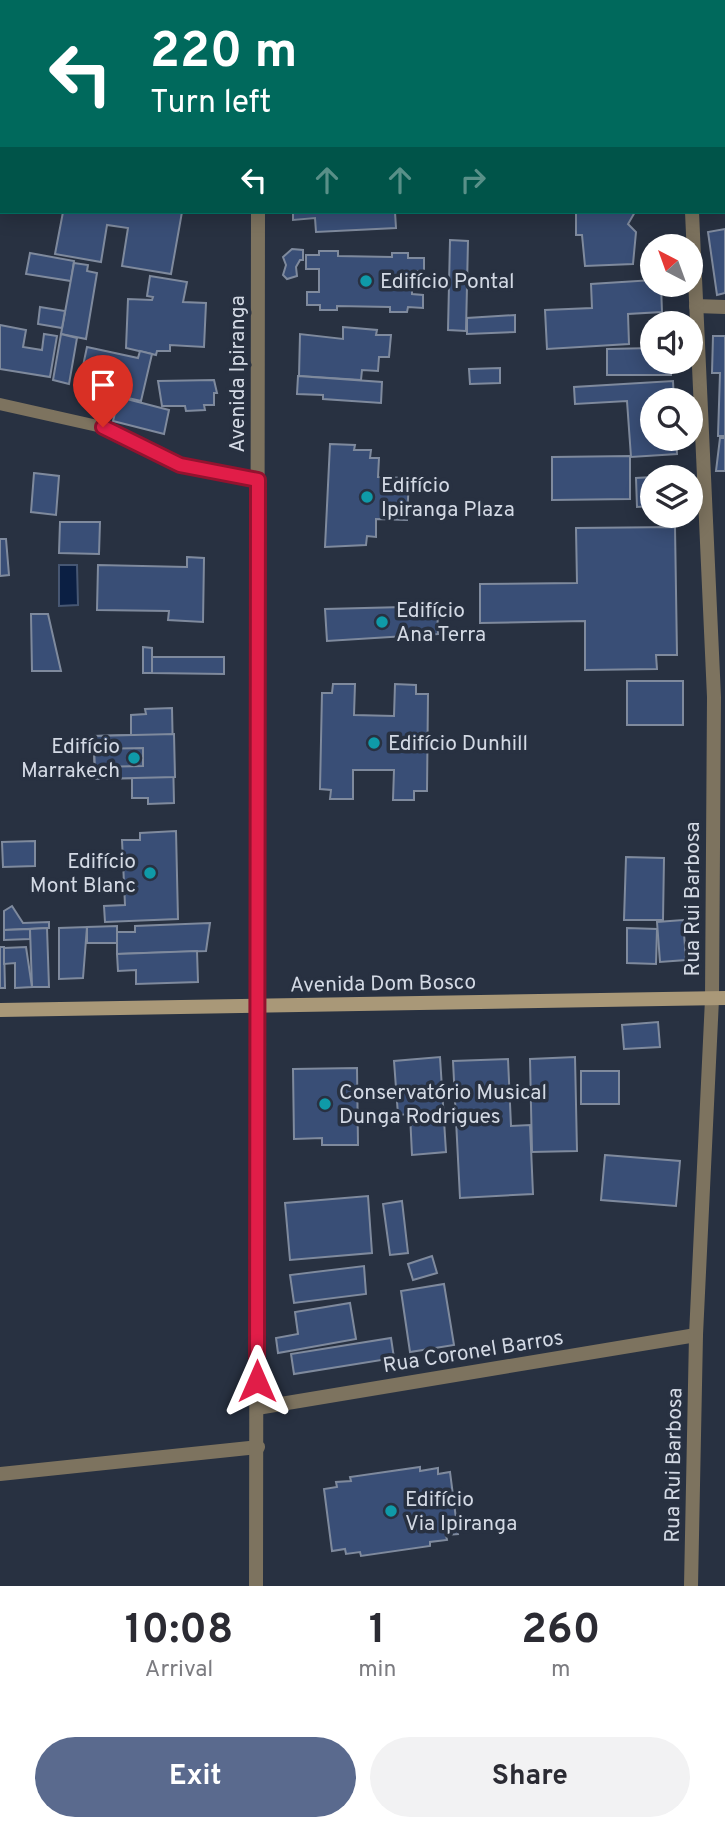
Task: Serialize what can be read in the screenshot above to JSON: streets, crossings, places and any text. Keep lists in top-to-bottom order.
{
  "streets": {
    "main road": ["Avenida Dom Bosco"],
    "street": ["Avenida Ipiranga", "Rua Rui Barbosa", "Rua Coronel Barros"]
  },
  "crossings": [
    ["Avenida Ipiranga", "Avenida Dom Bosco"],
    ["Avenida Ipiranga", "Rua Coronel Barros"],
    ["Rua Rui Barbosa", "Avenida Dom Bosco"],
    ["Rua Rui Barbosa", "Rua Coronel Barros"]
  ],
  "places": [
    "Edifício Pontal",
    "Edifício Ipiranga Plaza",
    "Edifício Ana Terra",
    "Edifício Dunhill",
    "Edifício Marrakech",
    "Edifício Mont Blanc",
    "Conservatório Musical Dunga Rodrigues",
    "Edifício Via Ipiranga"
  ],
  "north": "top left",
  "page": {
    "turn": ["220 m", "Turn left"],
    "eta": [
      "10:08",
      "Arrival",
      "1",
      "min",
      "260",
      "m"
    ],
    "buttons": ["Exit", "Share"]
  }
}
